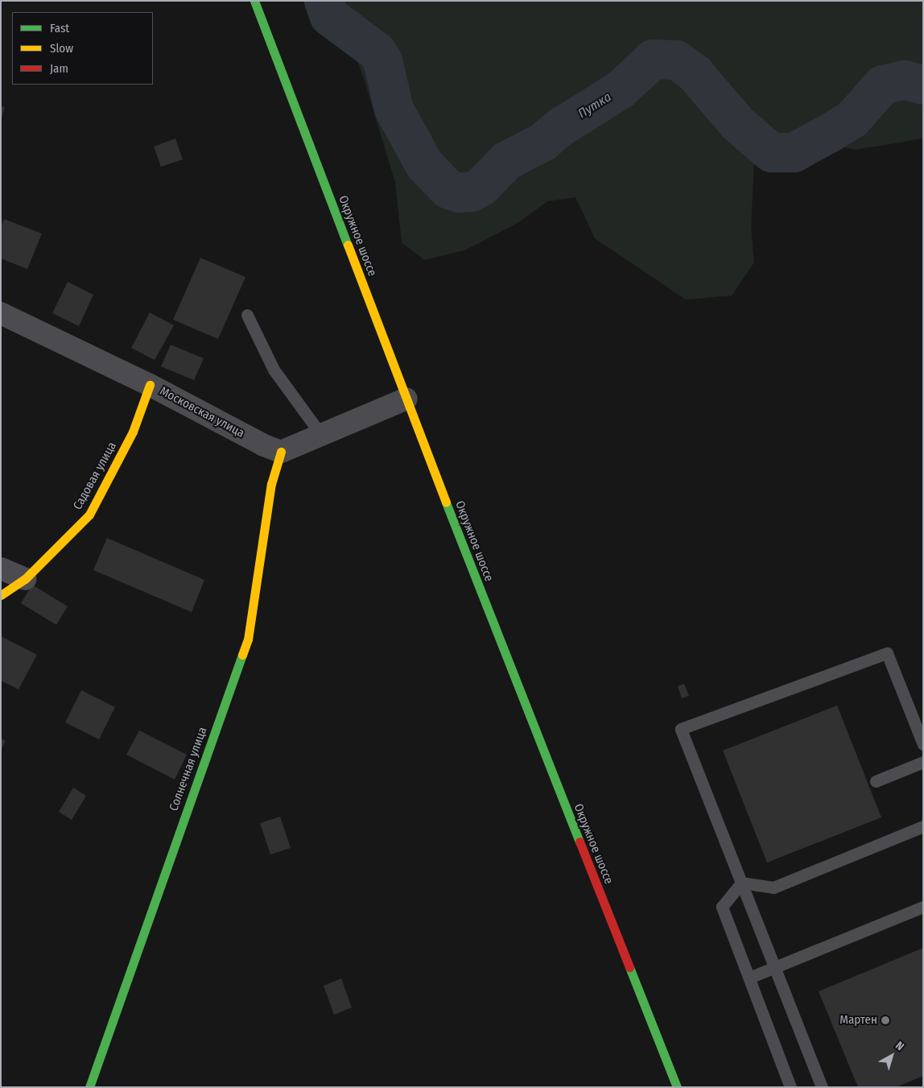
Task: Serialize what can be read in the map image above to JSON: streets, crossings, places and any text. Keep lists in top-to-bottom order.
{
  "streets": {
    "main road": ["Окружное шоссе", "Садовая улица", "Солнечная улица"],
    "street": ["Московская улица"]
  },
  "crossings": [
    ["Московская улица", "Садовая улица"],
    ["Московская улица", "Солнечная улица"]
  ],
  "water": ["Путка"],
  "places": ["Мартен"],
  "legend": ["Fast", "Slow", "Jam"],
  "north": "top right"
}
